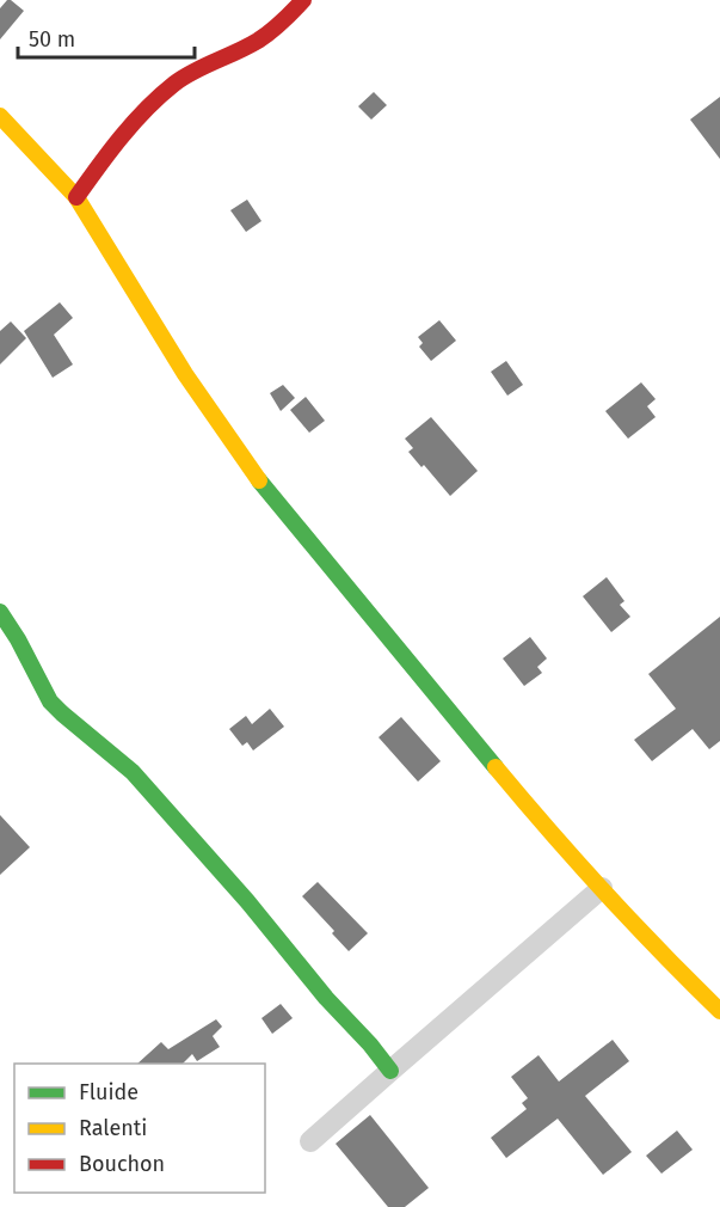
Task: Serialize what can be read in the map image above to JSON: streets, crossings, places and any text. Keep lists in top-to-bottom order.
{
  "legend": ["Fluide", "Ralenti", "Bouchon"],
  "scale_bar": "50 m"
}
